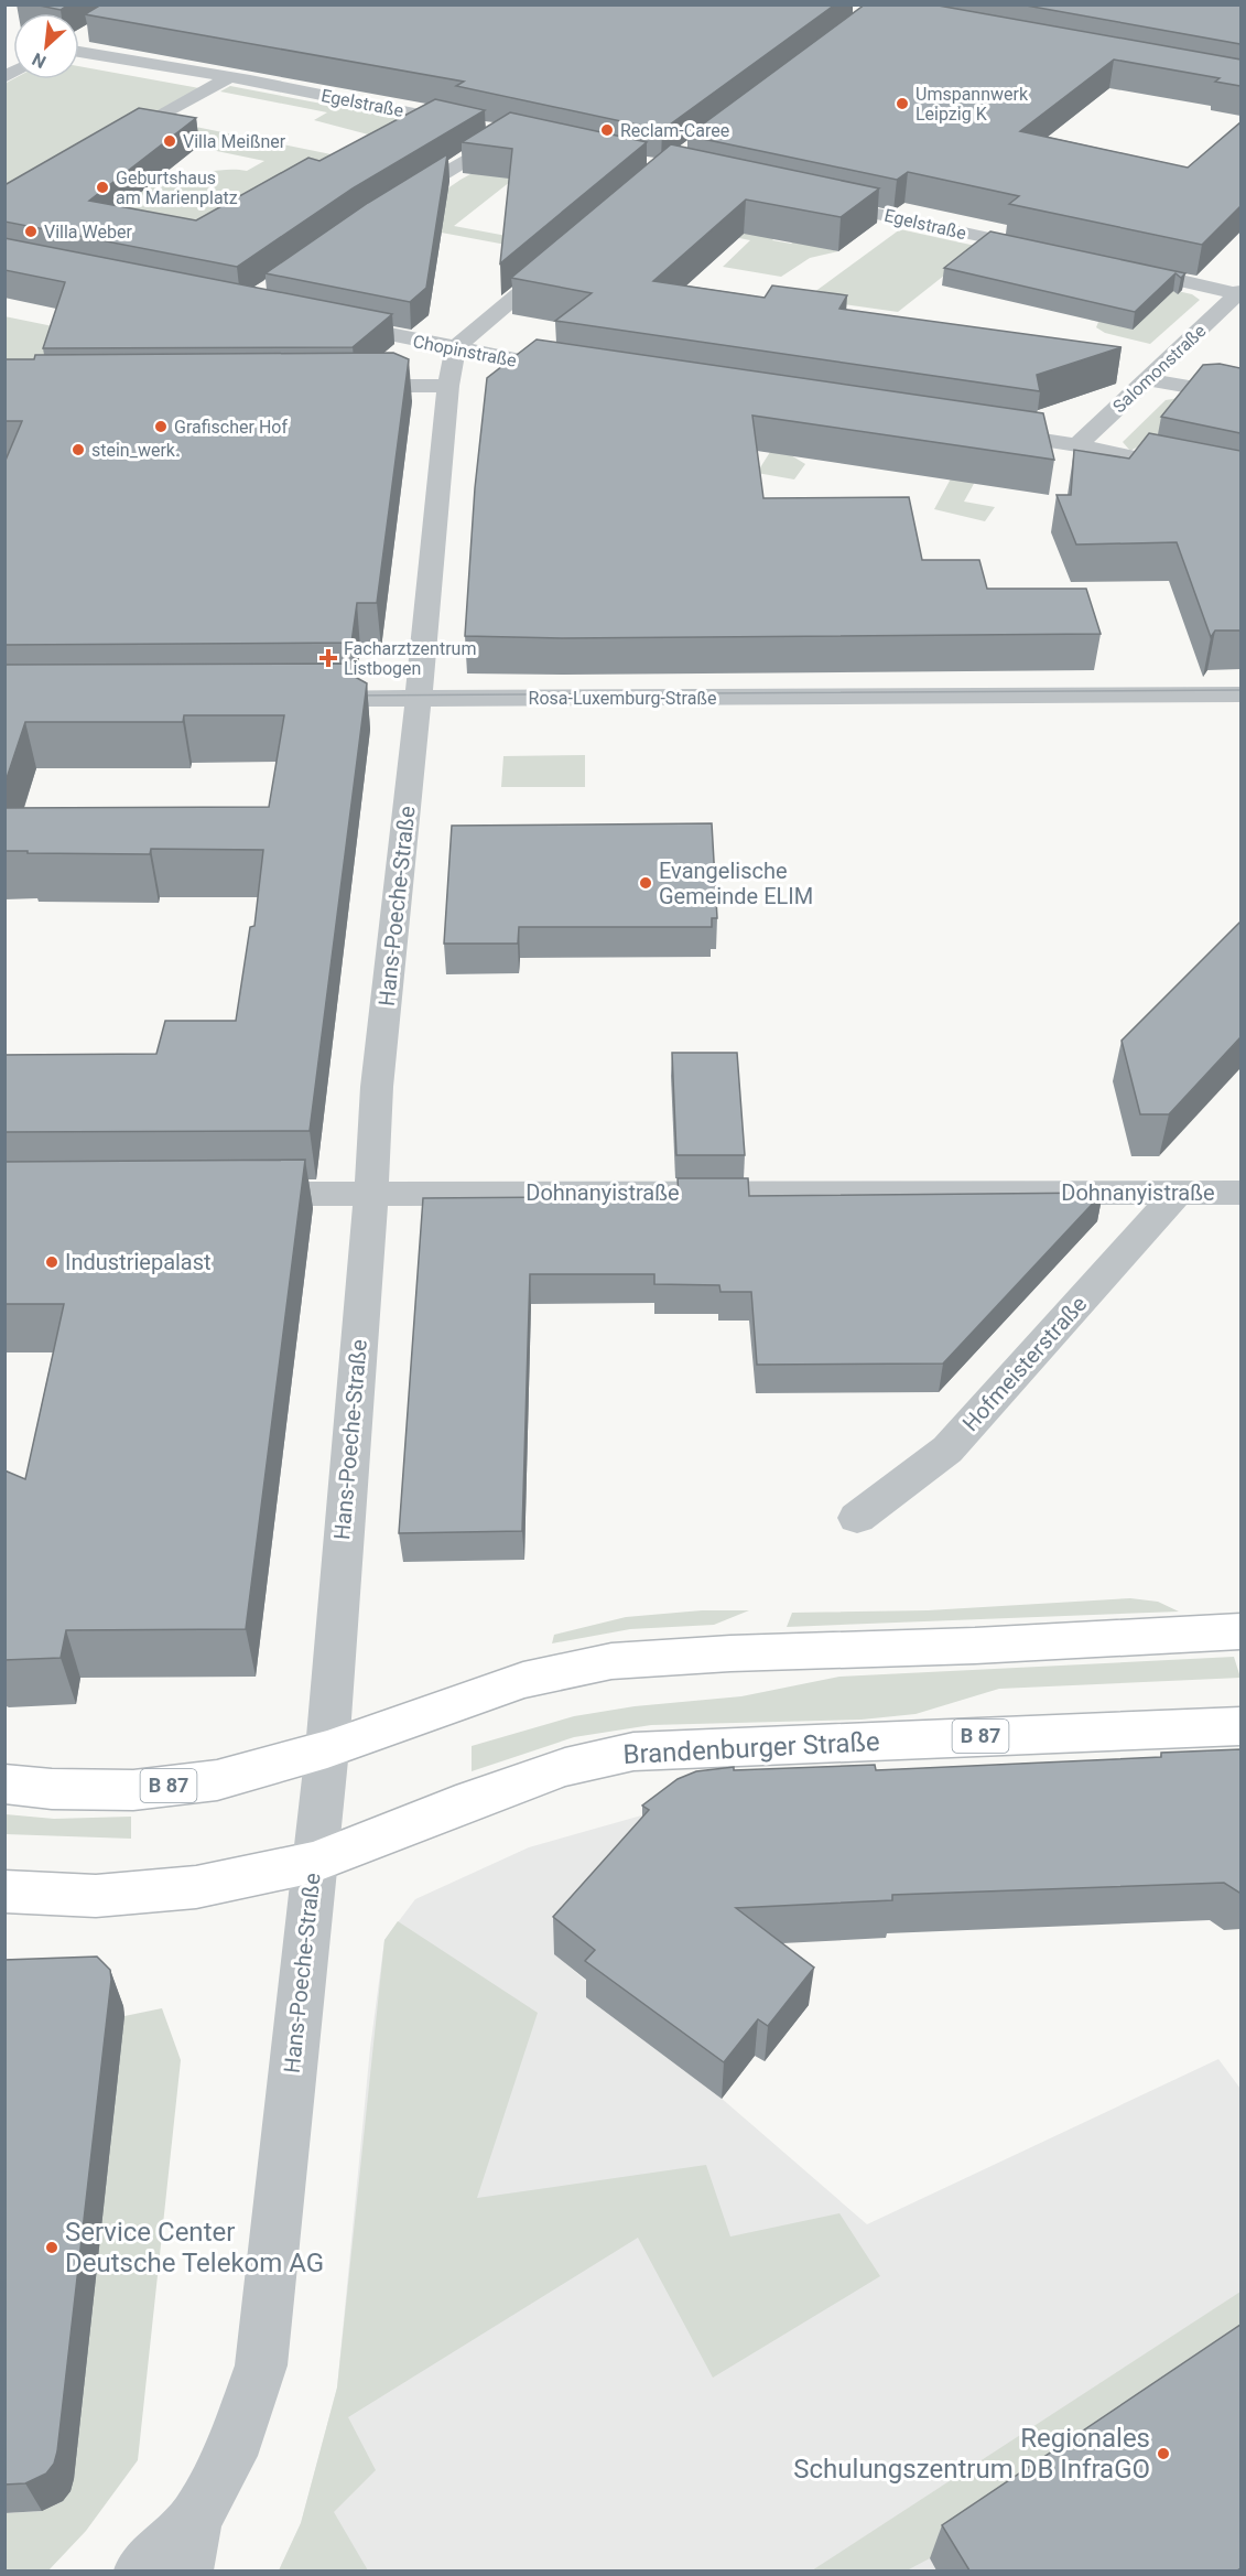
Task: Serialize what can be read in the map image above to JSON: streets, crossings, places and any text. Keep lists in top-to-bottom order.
{
  "streets": {
    "main road": ["B 87", "Brandenburger Straße"],
    "street": [
      "Egelstraße",
      "Chopinstraße",
      "Salomonstraße",
      "Rosa-Luxemburg-Straße",
      "Hans-Poeche-Straße",
      "Dohnanyistraße",
      "Hofmeisterstraße"
    ]
  },
  "crossings": [
    ["Chopinstraße", "Hans-Poeche-Straße"],
    ["Rosa-Luxemburg-Straße", "Hans-Poeche-Straße"],
    ["Hans-Poeche-Straße", "Dohnanyistraße"],
    ["Hans-Poeche-Straße", "B 87"],
    ["Hans-Poeche-Straße", "Brandenburger Straße"],
    ["Dohnanyistraße", "Hofmeisterstraße"]
  ],
  "places": {
    "other": [
      "Umspannwerk Leipzig K",
      "Reclam-Caree",
      "Villa Meißner",
      "Geburtshaus am Marienplatz",
      "Villa Weber",
      "Grafischer Hof",
      "stein_werk.",
      "Evangelische Gemeinde ELIM",
      "Industriepalast",
      "Service Center Deutsche Telekom AG",
      "Regionales Schulungszentrum DB InfraGO"
    ],
    "health": ["Facharztzentrum Listbogen"]
  },
  "north": "bottom left"
}
